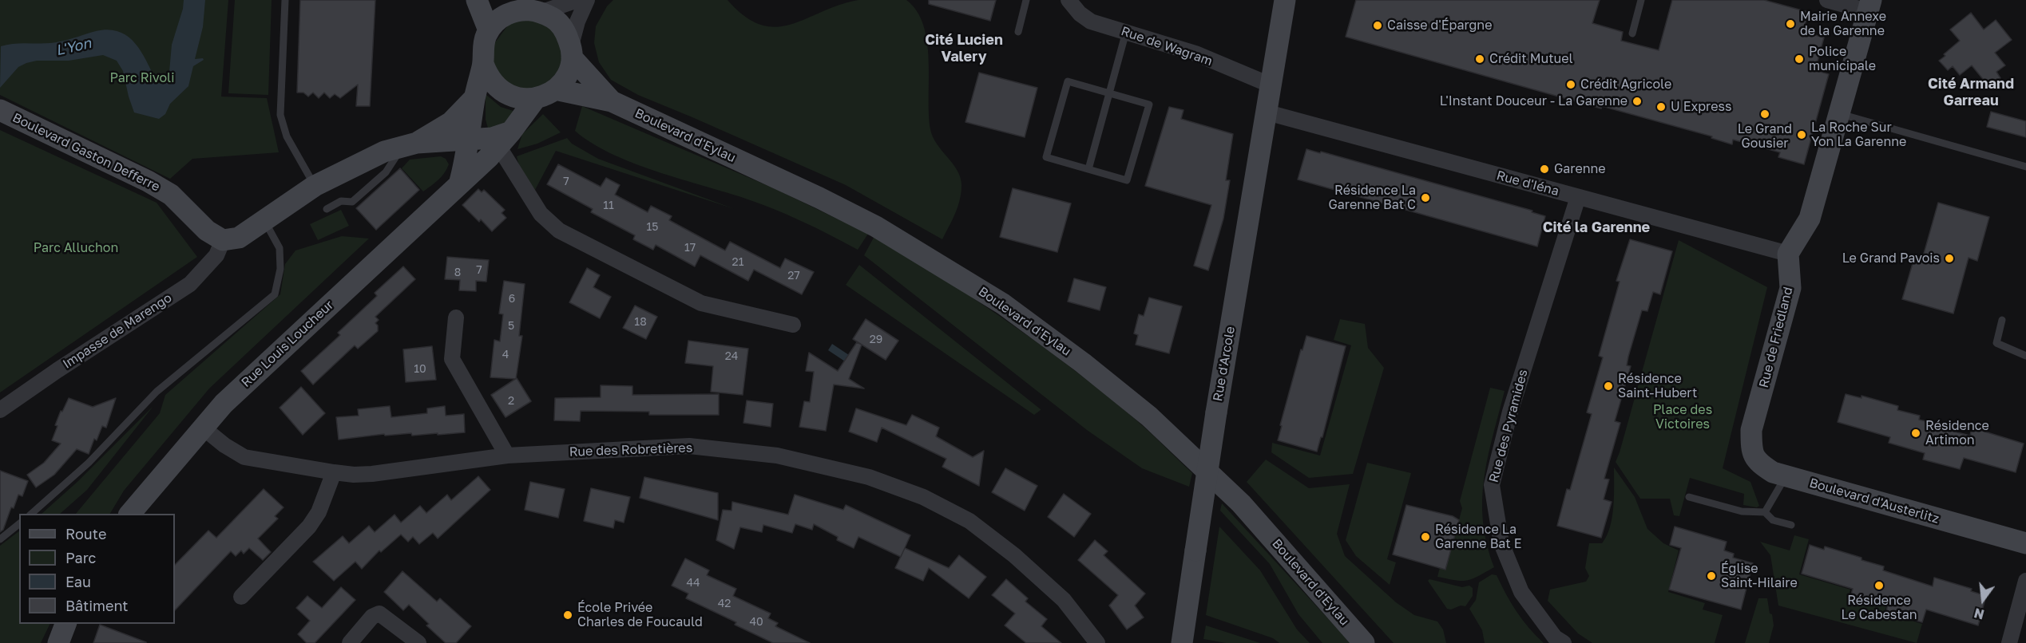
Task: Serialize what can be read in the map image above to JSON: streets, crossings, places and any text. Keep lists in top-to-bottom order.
{
  "streets": {
    "main road": [
      "Boulevard d'Eylau",
      "Boulevard Gaston Defferre",
      "Rue de Friedland",
      "Rue Louis Loucheur",
      "Rue d'Arcole",
      "Boulevard d'Austerlitz"
    ],
    "street": [
      "Rue de Wagram",
      "Rue d'Iéna",
      "Impasse de Marengo",
      "Rue des Pyramides",
      "Rue des Robretières"
    ]
  },
  "crossings": [
    ["Rue de Wagram", "Rue d'Arcole"],
    ["Boulevard d'Eylau", "Rue Louis Loucheur"],
    ["Boulevard Gaston Defferre", "Impasse de Marengo"],
    ["Rue d'Iéna", "Rue de Friedland"],
    ["Rue d'Iéna", "Rue d'Arcole"],
    ["Rue d'Iéna", "Rue des Pyramides"],
    ["Rue de Friedland", "Boulevard d'Austerlitz"],
    ["Rue Louis Loucheur", "Rue des Robretières"]
  ],
  "districts": ["Cité Lucien Valery", "Cité Armand Garreau", "Cité la Garenne"],
  "water": ["L'Yon"],
  "parks": ["Parc Rivoli", "Parc Alluchon", "Place des Victoires"],
  "places": [
    "Mairie Annexe de la Garenne",
    "Caisse d'Épargne",
    "Crédit Mutuel",
    "Police municipale",
    "Crédit Agricole",
    "L'Instant Douceur - La Garenne",
    "U Express",
    "Le Grand Gousier",
    "La Roche Sur Yon La Garenne",
    "Garenne",
    "Résidence La Garenne Bat C",
    "Le Grand Pavois",
    "Résidence Saint-Hubert",
    "Résidence Artimon",
    "Résidence La Garenne Bat E",
    "Église Saint-Hilaire",
    "Résidence Le Cabestan",
    "École Privée Charles de Foucauld"
  ],
  "house_numbers": [
    "7",
    "11",
    "15",
    "17",
    "21",
    "7",
    "8",
    "27",
    "6",
    "18",
    "5",
    "29",
    "4",
    "24",
    "10",
    "2",
    "44",
    "42",
    "40"
  ],
  "legend": [
    "Route",
    "Parc",
    "Eau",
    "Bâtiment"
  ],
  "north": "bottom"
}
